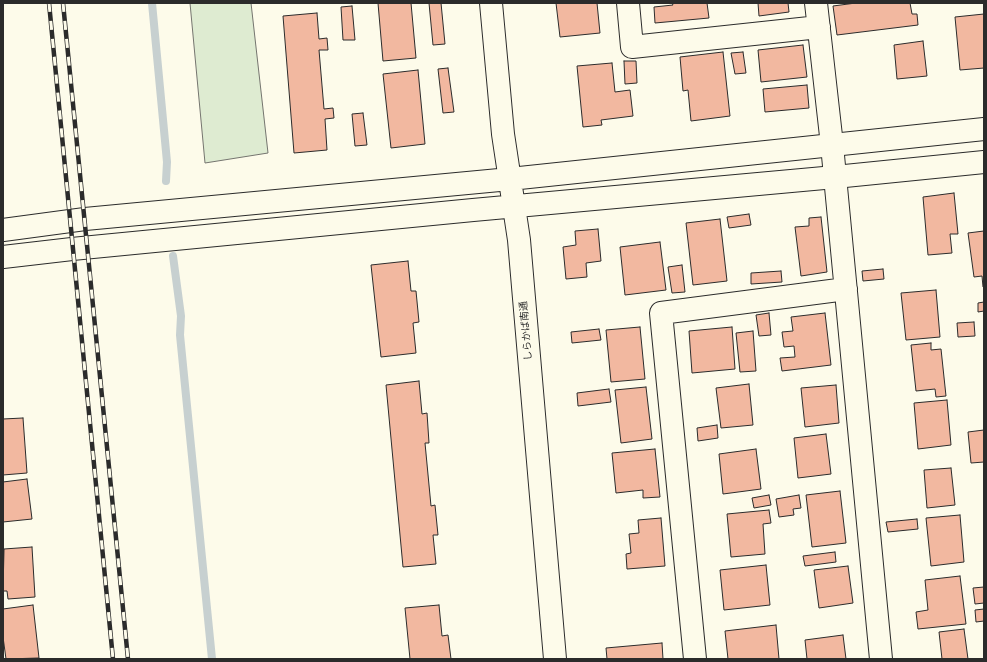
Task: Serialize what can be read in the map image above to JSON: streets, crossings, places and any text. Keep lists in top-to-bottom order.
{
  "streets": {
    "street": ["しらかば南通"]
  }
}
